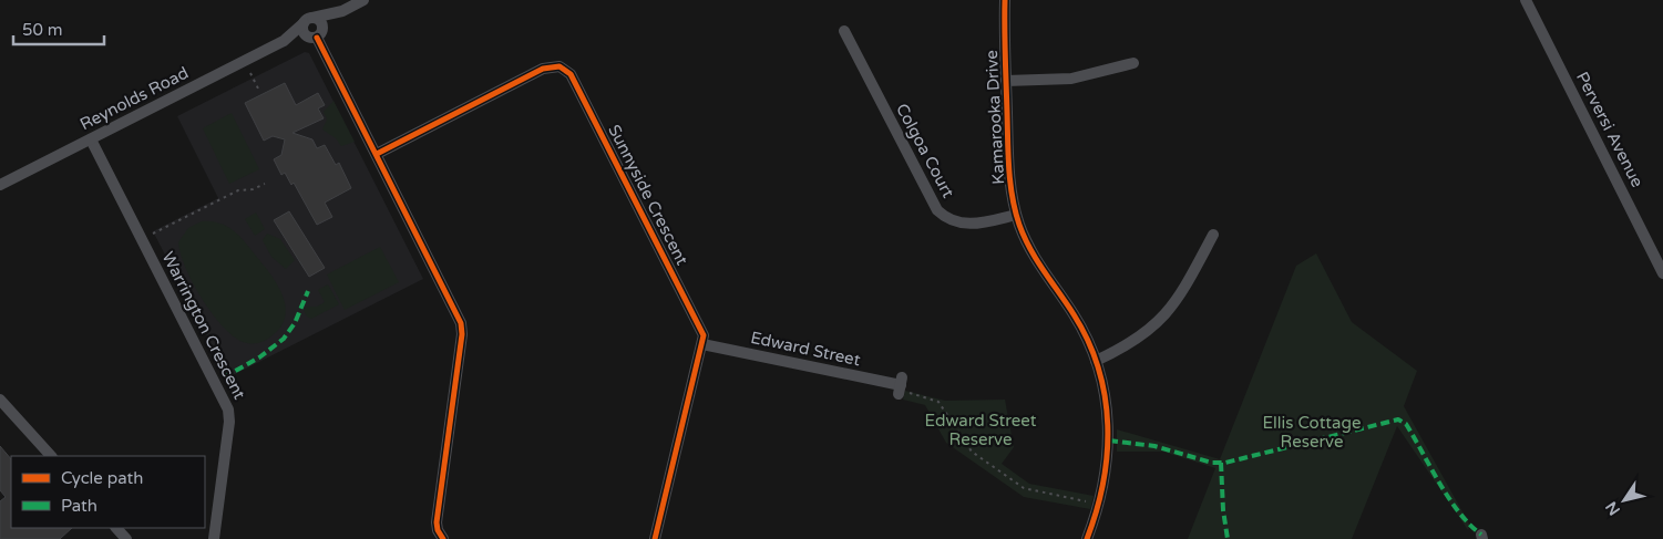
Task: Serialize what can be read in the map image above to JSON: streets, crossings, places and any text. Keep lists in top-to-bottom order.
{
  "streets": {
    "street": [
      "Reynolds Road",
      "Kamarooka Drive",
      "Perversi Avenue",
      "Colgoa Court",
      "Sunnyside Crescent",
      "Warrington Crescent",
      "Edward Street"
    ]
  },
  "crossings": [
    ["Reynolds Road", "Warrington Crescent"],
    ["Kamarooka Drive", "Colgoa Court"],
    ["Sunnyside Crescent", "Edward Street"]
  ],
  "parks": ["Edward Street Reserve", "Ellis Cottage Reserve"],
  "legend": ["Cycle path", "Path"],
  "scale_bar": "50 m",
  "north": "bottom left"
}
